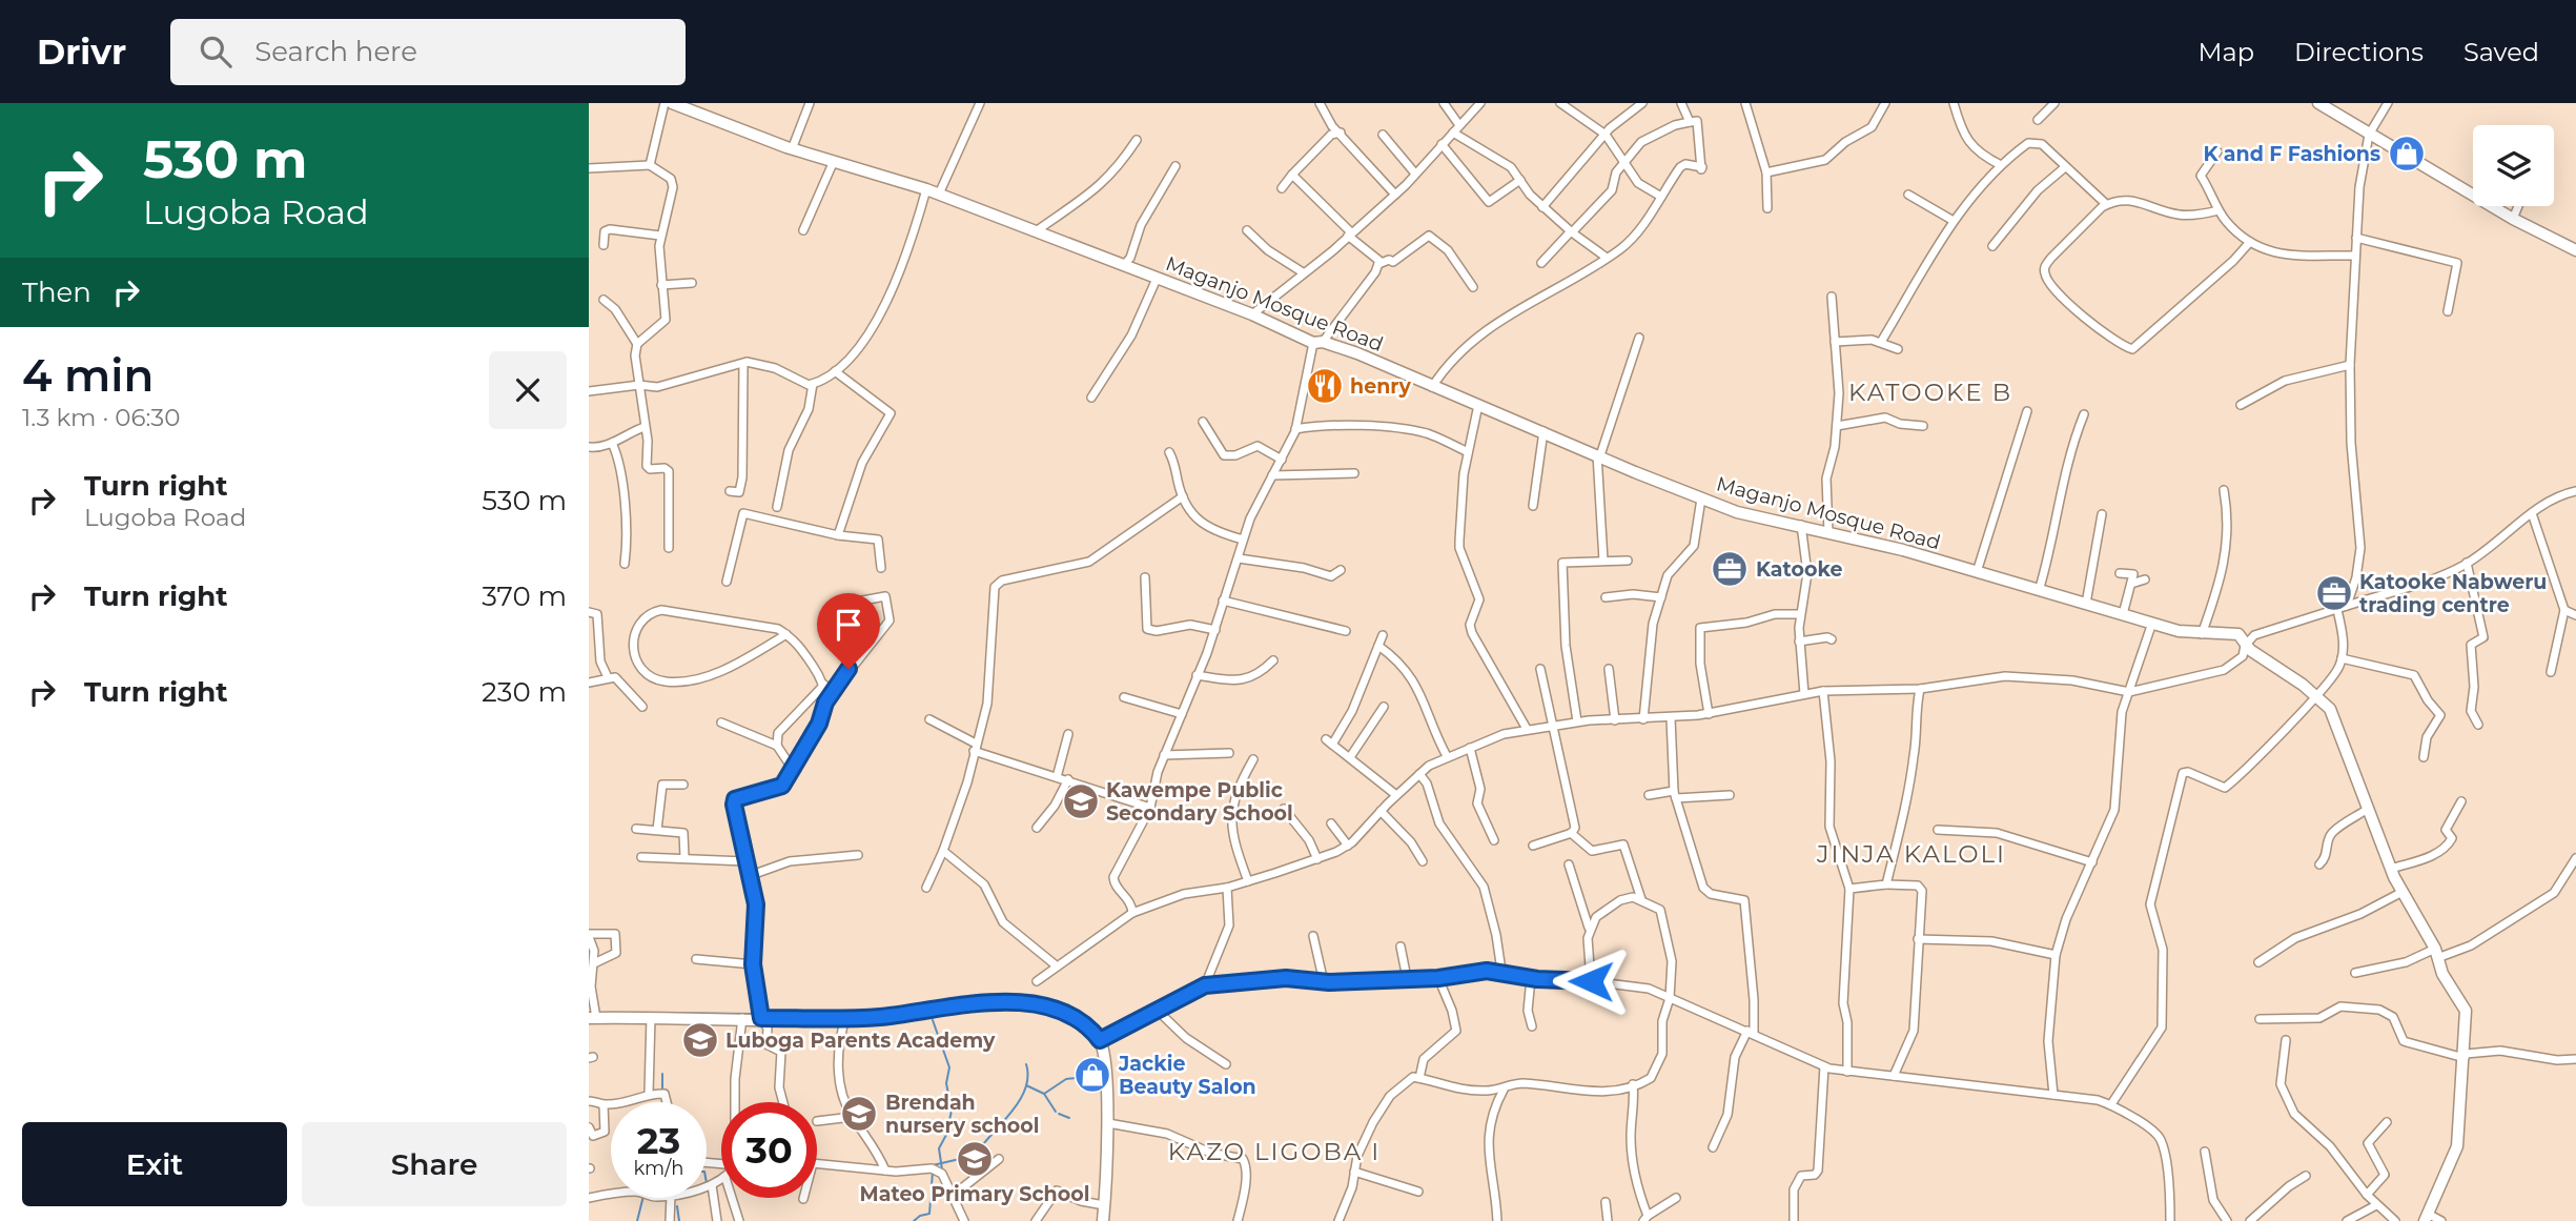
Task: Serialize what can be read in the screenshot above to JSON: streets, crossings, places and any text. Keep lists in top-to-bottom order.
{
  "streets": {
    "street": ["Maganjo Mosque Road"]
  },
  "districts": ["KATOOKE B", "JINJA KALOLI", "KAZO LIGOBA I"],
  "places": {
    "shop": ["K and F Fashions", "Jackie Beauty Salon"],
    "restaurant": ["henry"],
    "office": ["Katooke", "Katooke Nabweru trading centre"],
    "school or university": [
      "Kawempe Public Secondary School",
      "Luboga Parents Academy",
      "Brendah nursery school",
      "Mateo Primary School"
    ]
  },
  "page": {
    "header": "Drivr",
    "search": "Search here",
    "nav": ["Map", "Directions", "Saved"],
    "turn": ["530 m", "Lugoba Road"],
    "then": "Then",
    "heading": ["4 min", "1.3 km · 06:30"],
    "list": [
      {
        "name": "Turn right",
        "note": "Lugoba Road",
        "value": "530 m"
      },
      {
        "name": "Turn right",
        "value": "370 m"
      },
      {
        "name": "Turn right",
        "value": "230 m"
      }
    ],
    "speed": "23 km/h",
    "limit": "30",
    "buttons": ["Exit", "Share"]
  }
}
